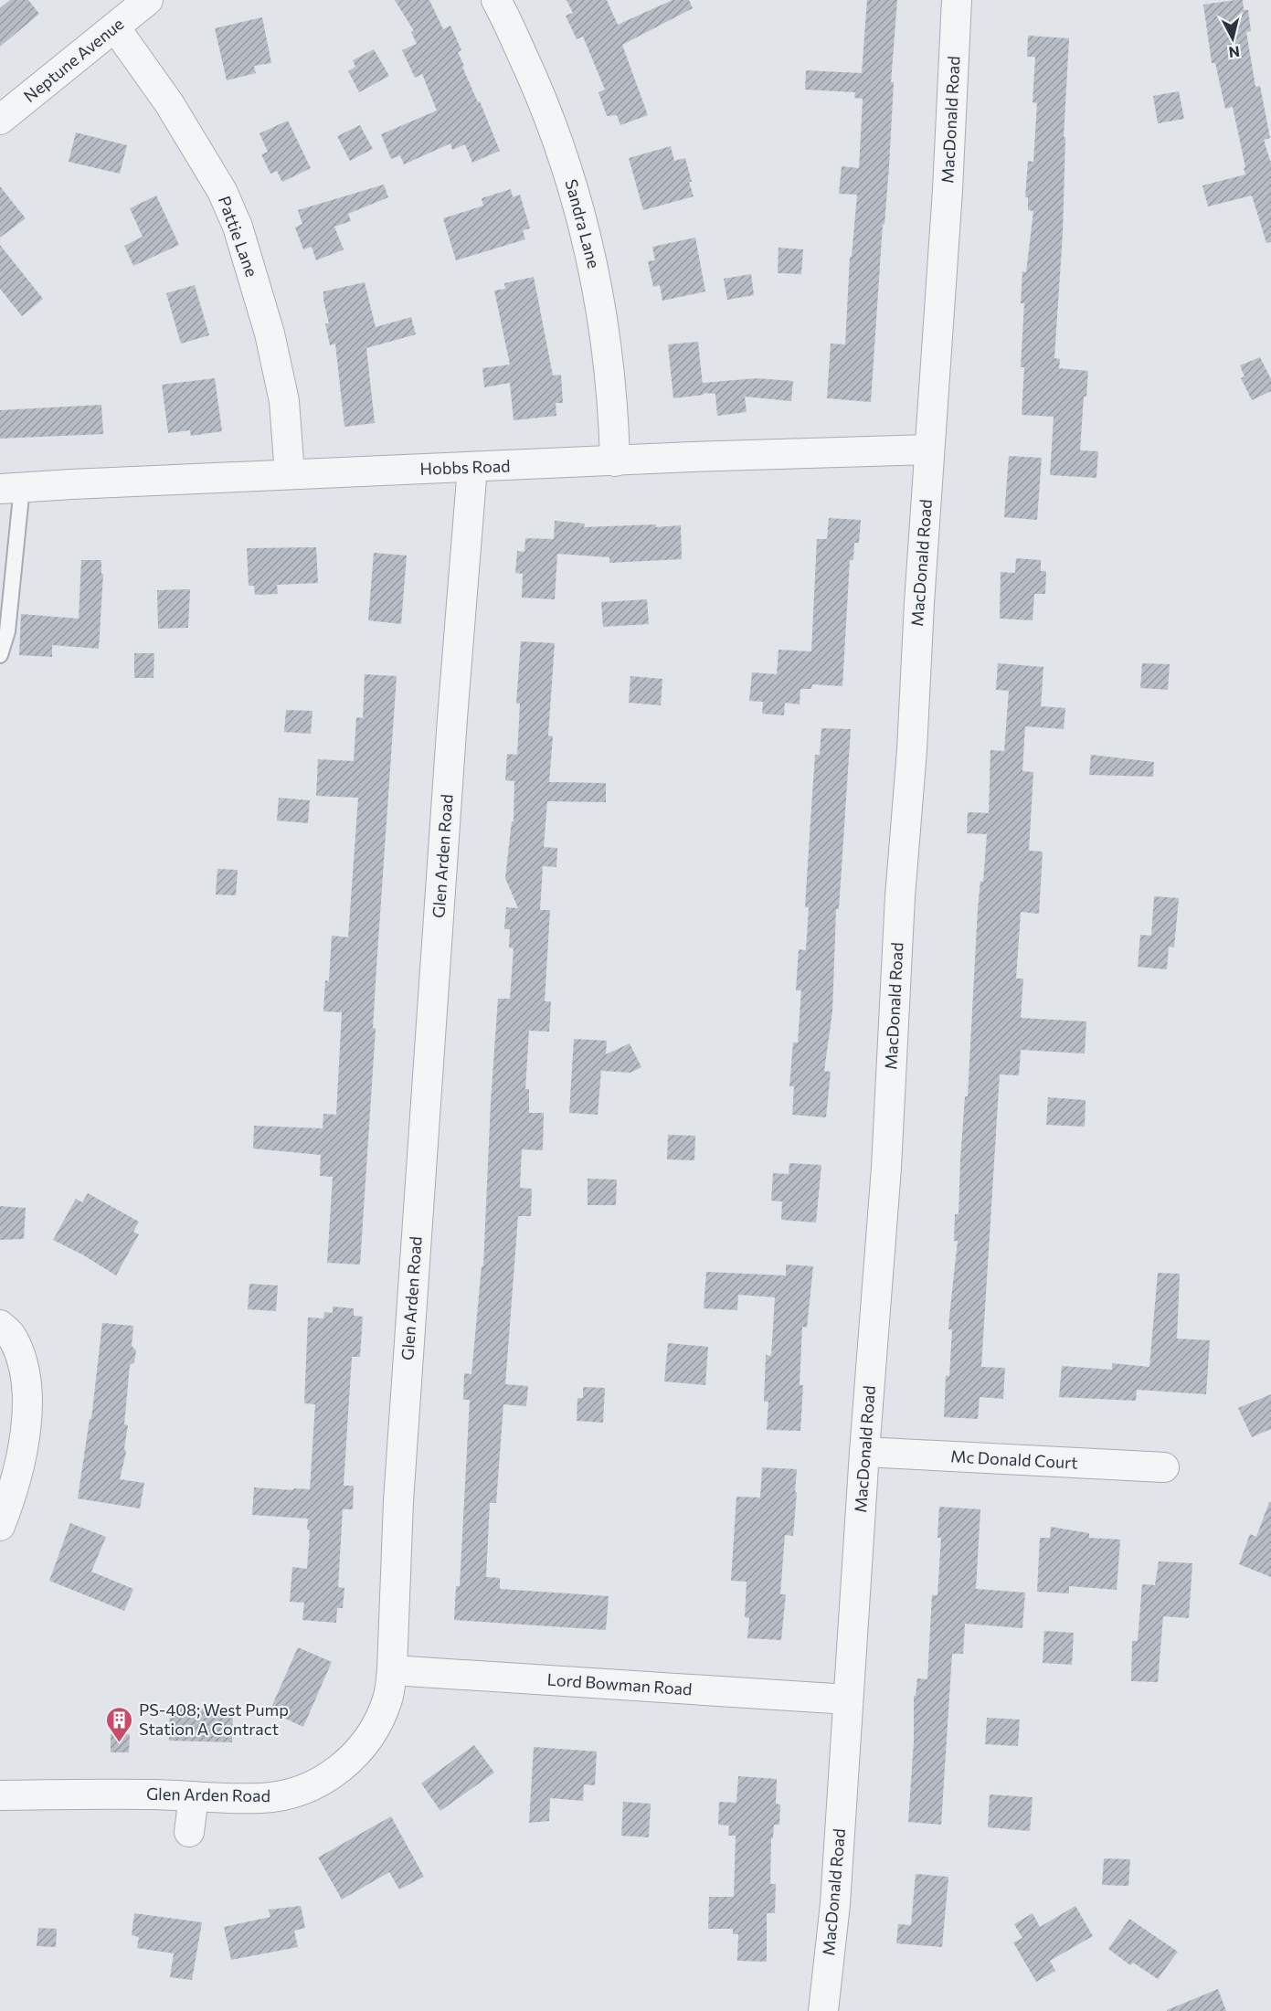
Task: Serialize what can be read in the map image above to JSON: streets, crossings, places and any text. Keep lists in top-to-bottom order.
{
  "streets": {
    "street": [
      "Neptune Avenue",
      "MacDonald Road",
      "Sandra Lane",
      "Pattie Lane",
      "Hobbs Road",
      "Glen Arden Road",
      "Mc Donald Court",
      "Lord Bowman Road"
    ]
  },
  "crossings": [
    ["Neptune Avenue", "Pattie Lane"],
    ["MacDonald Road", "Hobbs Road"],
    ["MacDonald Road", "Mc Donald Court"],
    ["MacDonald Road", "Lord Bowman Road"],
    ["Sandra Lane", "Hobbs Road"],
    ["Pattie Lane", "Hobbs Road"],
    ["Hobbs Road", "Glen Arden Road"],
    ["Glen Arden Road", "Lord Bowman Road"]
  ],
  "places": {
    "building": ["PS-408; West Pump Station A Contract"]
  },
  "north": "bottom"
}
